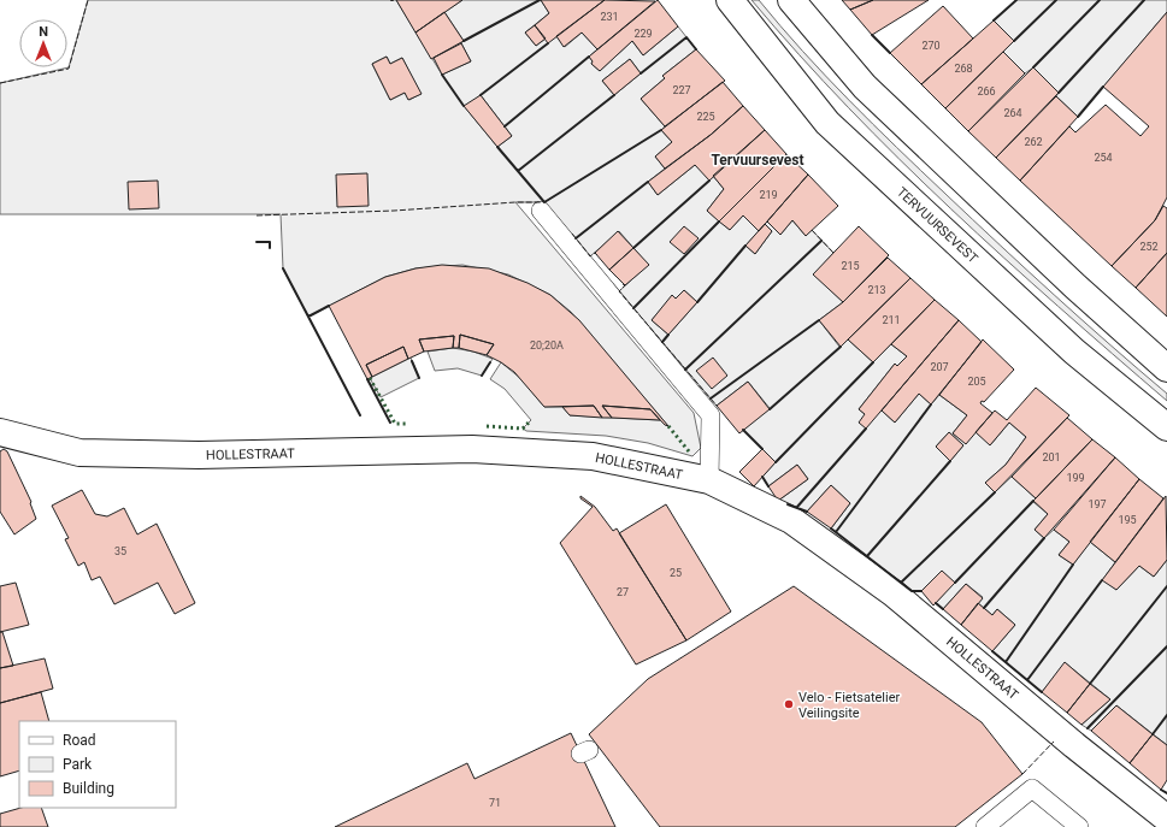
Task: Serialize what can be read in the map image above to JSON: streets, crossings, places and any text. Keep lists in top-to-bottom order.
{
  "streets": {
    "street": ["TERVUURSEVEST", "HOLLESTRAAT"]
  },
  "districts": ["Tervuursevest"],
  "places": ["Velo - Fietsatelier Veilingsite"],
  "house_numbers": [
    "231",
    "229",
    "270",
    "268",
    "227",
    "266",
    "264",
    "225",
    "262",
    "254",
    "219",
    "252",
    "215",
    "213",
    "211",
    "20;20A",
    "207",
    "205",
    "201",
    "199",
    "197",
    "195",
    "35",
    "25",
    "27",
    "71"
  ],
  "legend": ["Road", "Park", "Building"],
  "north": "top"
}
